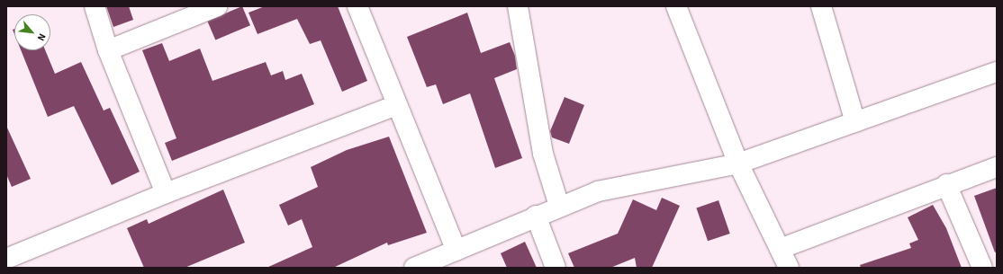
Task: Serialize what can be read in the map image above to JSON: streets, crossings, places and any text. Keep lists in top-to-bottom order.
{
  "north": "bottom right"
}
